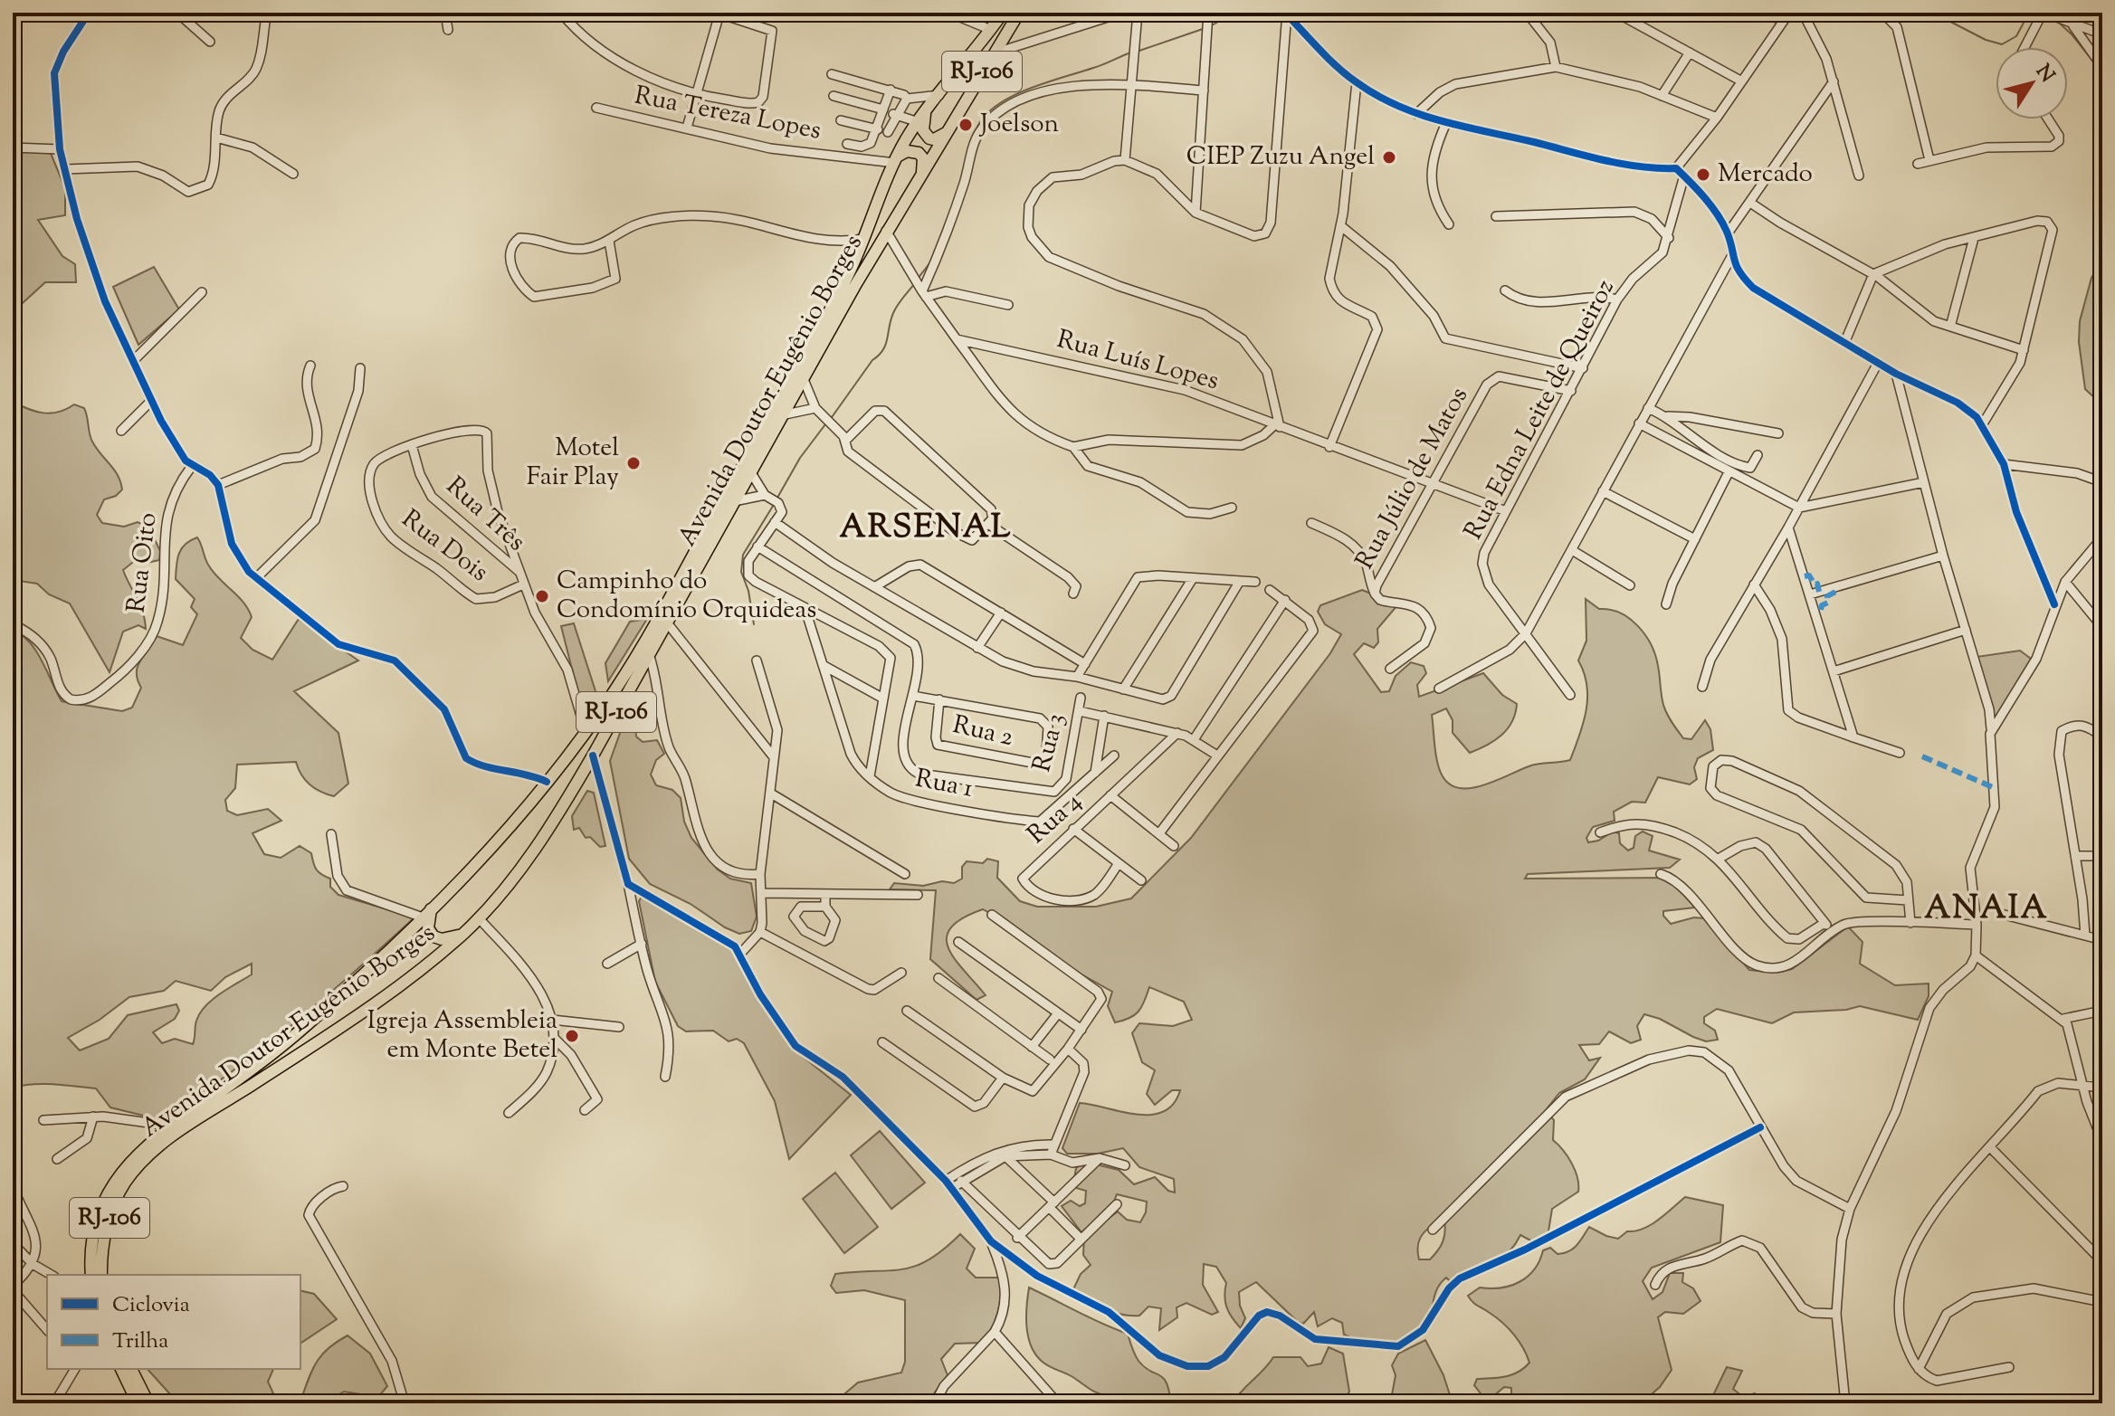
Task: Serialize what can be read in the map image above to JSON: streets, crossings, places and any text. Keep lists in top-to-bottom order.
{
  "streets": {
    "highway": ["RJ-106", "Avenida Doutor Eugênio Borges"],
    "street": [
      "Rua Tereza Lopes",
      "Rua Luís Lopes",
      "Rua Edna Leite de Queiroz",
      "Rua Júlio de Matos",
      "Rua Três",
      "Rua Dois",
      "Rua Oito",
      "Rua 2",
      "Rua 3",
      "Rua 1",
      "Rua 4"
    ]
  },
  "crossings": [
    ["Rua Tereza Lopes", "Avenida Doutor Eugênio Borges"],
    ["Rua Luís Lopes", "Rua Edna Leite de Queiroz"],
    ["Rua Luís Lopes", "Rua Júlio de Matos"],
    ["Rua Edna Leite de Queiroz", "Rua Júlio de Matos"],
    ["Rua Três", "Rua Dois"],
    ["Rua 2", "Rua 3"]
  ],
  "districts": ["ARSENAL", "ANAIA"],
  "places": [
    "Joelson",
    "CIEP Zuzu Angel",
    "Mercado",
    "Motel Fair Play",
    "Campinho do Condomínio Orquideas",
    "Igreja Assembleia em Monte Betel"
  ],
  "legend": ["Ciclovia", "Trilha"],
  "north": "top right"
}
